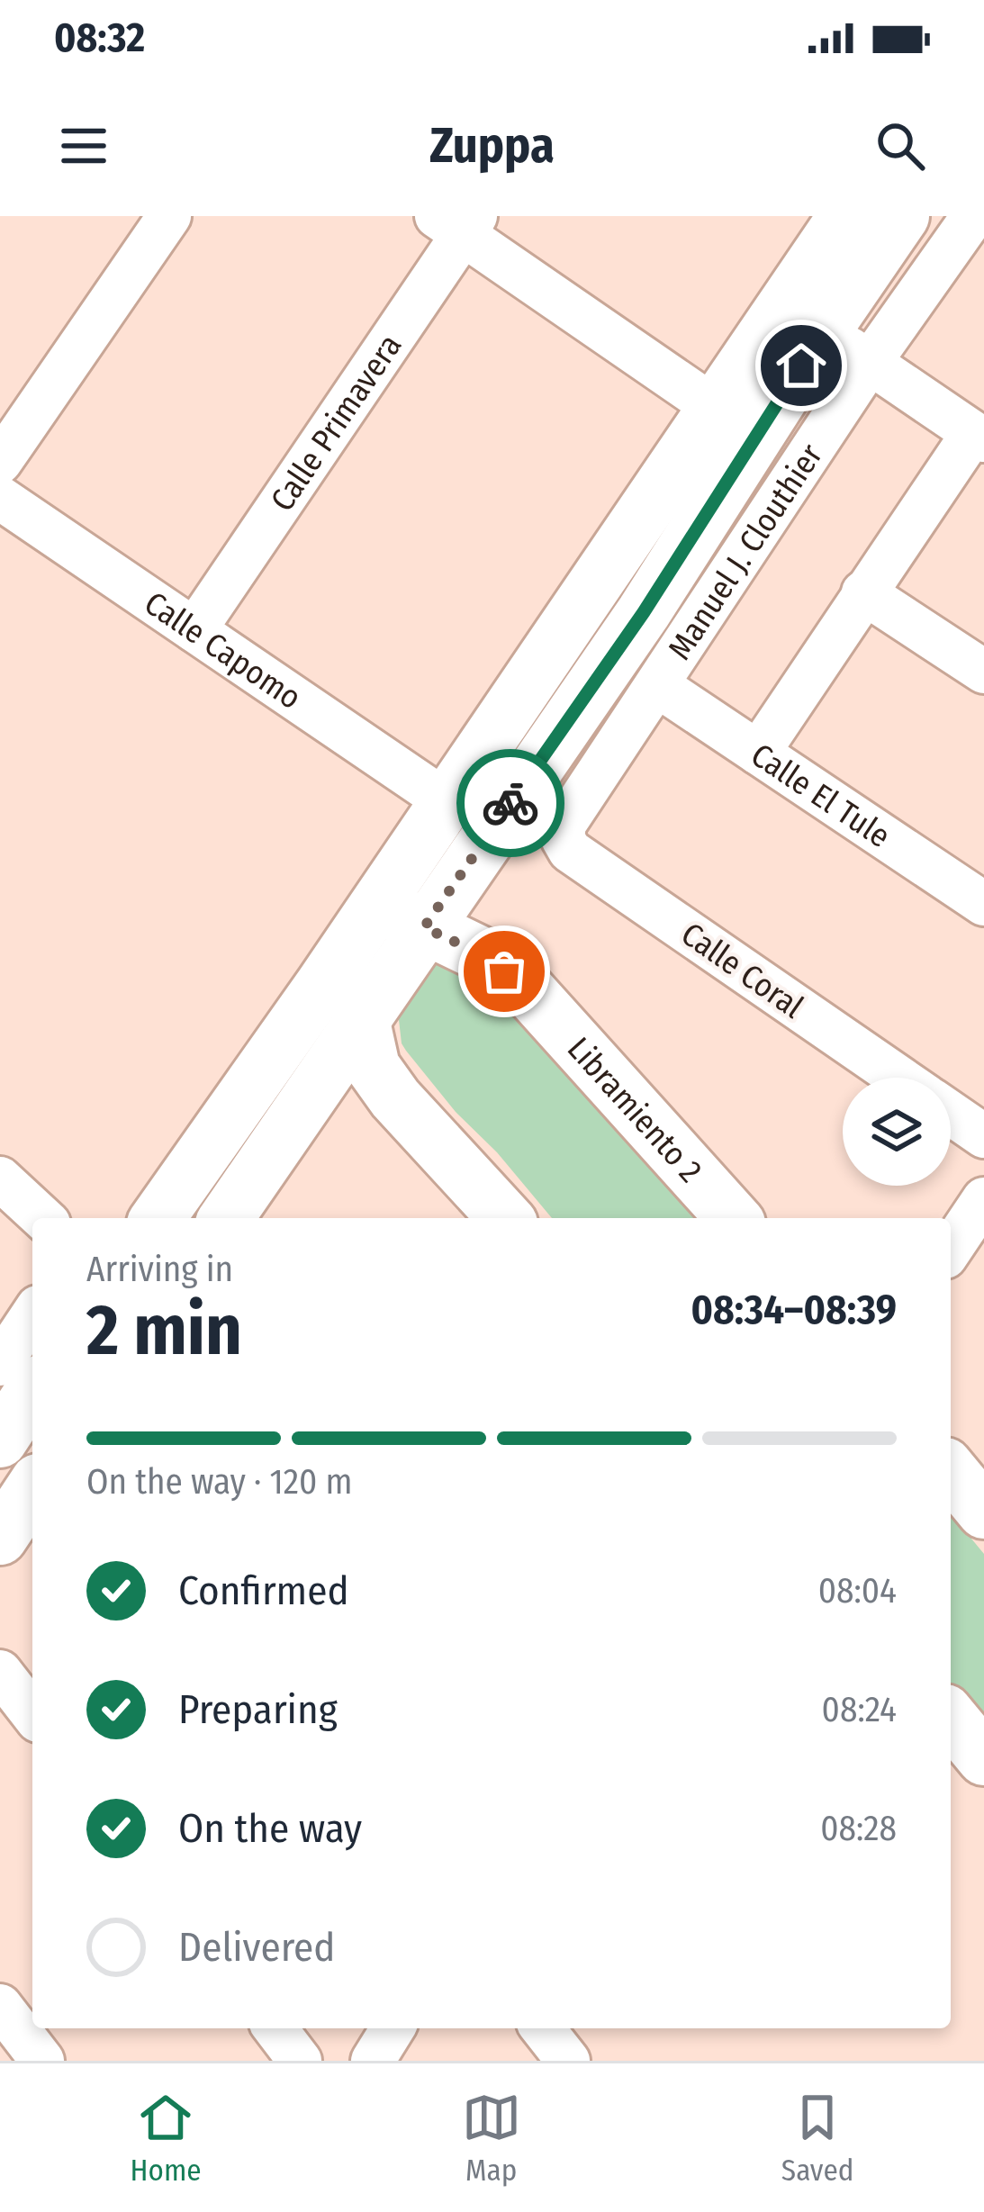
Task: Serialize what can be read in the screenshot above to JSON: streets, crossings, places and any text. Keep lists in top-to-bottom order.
{
  "streets": {
    "main road": ["Libramiento 2"],
    "street": [
      "Calle Primavera",
      "Manuel J. Clouthier",
      "Calle Capomo",
      "Calle El Tule",
      "Calle Coral"
    ]
  },
  "crossings": [
    ["Calle Primavera", "Calle Capomo"],
    ["Manuel J. Clouthier", "Calle El Tule"],
    ["Manuel J. Clouthier", "Calle Coral"]
  ],
  "page": {
    "status": "08:32",
    "header": "Zuppa",
    "heading": ["2 min", "Arriving in", "08:34–08:39"],
    "bar": "On the way · 120 m",
    "list": [
      ["Confirmed", "08:04"],
      ["Preparing", "08:24"],
      ["On the way", "08:28"],
      "Delivered"
    ],
    "tabs": ["Home", "Map", "Saved"]
  }
}
